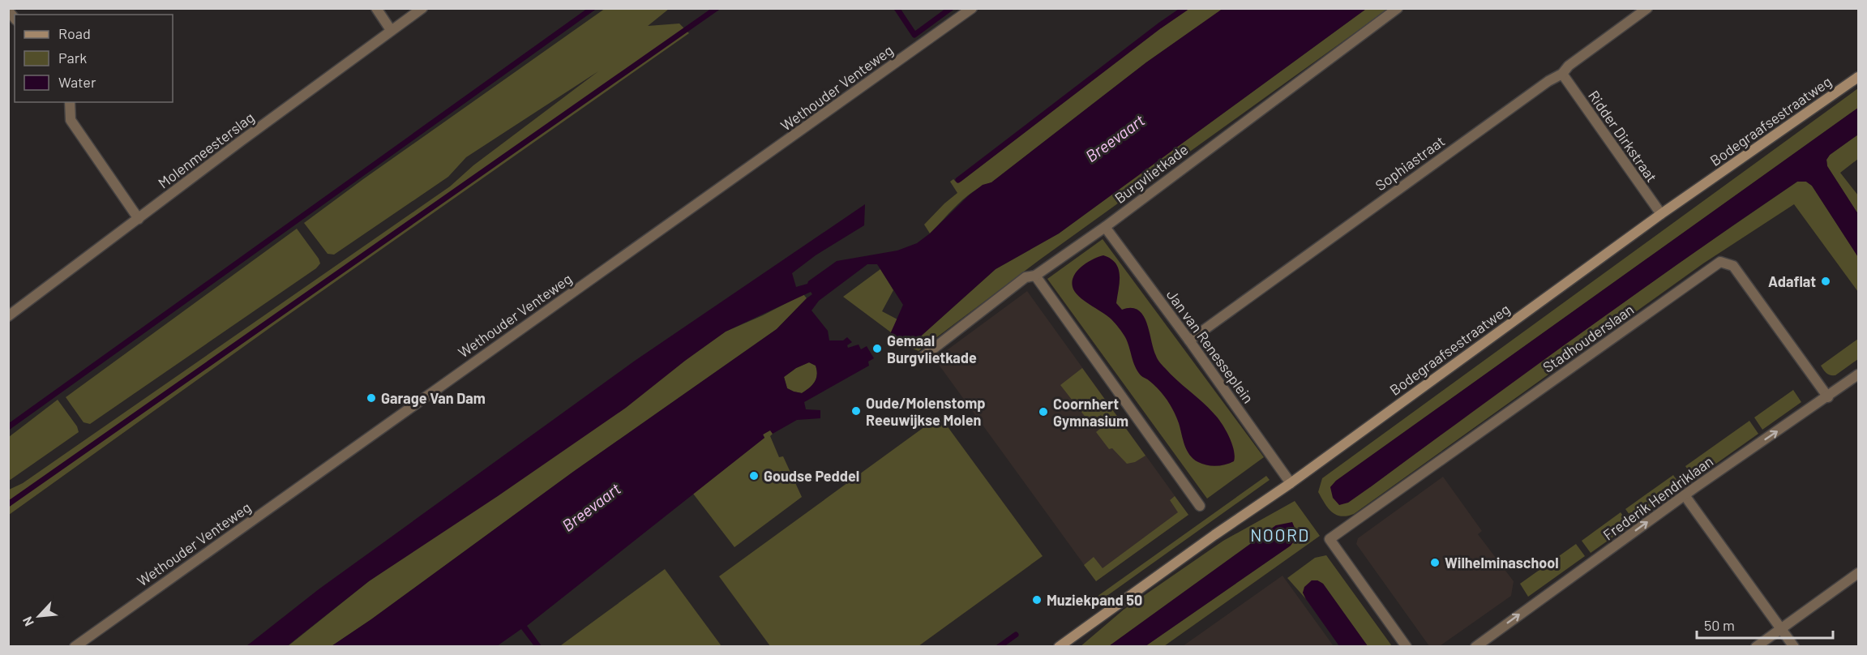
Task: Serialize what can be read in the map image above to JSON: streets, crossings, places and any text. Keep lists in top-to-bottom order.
{
  "streets": {
    "main road": ["Bodegraafsestraatweg"],
    "street": [
      "Wethouder Venteweg",
      "Ridder Dirkstraat",
      "Molenmeesterslag",
      "Sophiastraat",
      "Burgvlietkade",
      "Stadhouderslaan",
      "Jan van Renesseplein",
      "Frederik Hendriklaan"
    ]
  },
  "crossings": [
    ["Bodegraafsestraatweg", "Ridder Dirkstraat"],
    ["Bodegraafsestraatweg", "Jan van Renesseplein"],
    ["Ridder Dirkstraat", "Sophiastraat"],
    ["Sophiastraat", "Jan van Renesseplein"],
    ["Burgvlietkade", "Jan van Renesseplein"],
    ["Stadhouderslaan", "Frederik Hendriklaan"]
  ],
  "one_way": ["Frederik Hendriklaan"],
  "districts": ["NOORD"],
  "water": ["Breevaart"],
  "places": [
    "Adaflat",
    "Gemaal Burgvlietkade",
    "Garage Van Dam",
    "Oude/Molenstomp Reeuwijkse Molen",
    "Coornhert Gymnasium",
    "Goudse Peddel",
    "Wilhelminaschool",
    "Muziekpand 50"
  ],
  "legend": ["Road", "Park", "Water"],
  "scale_bar": "50 m",
  "north": "bottom left"
}
